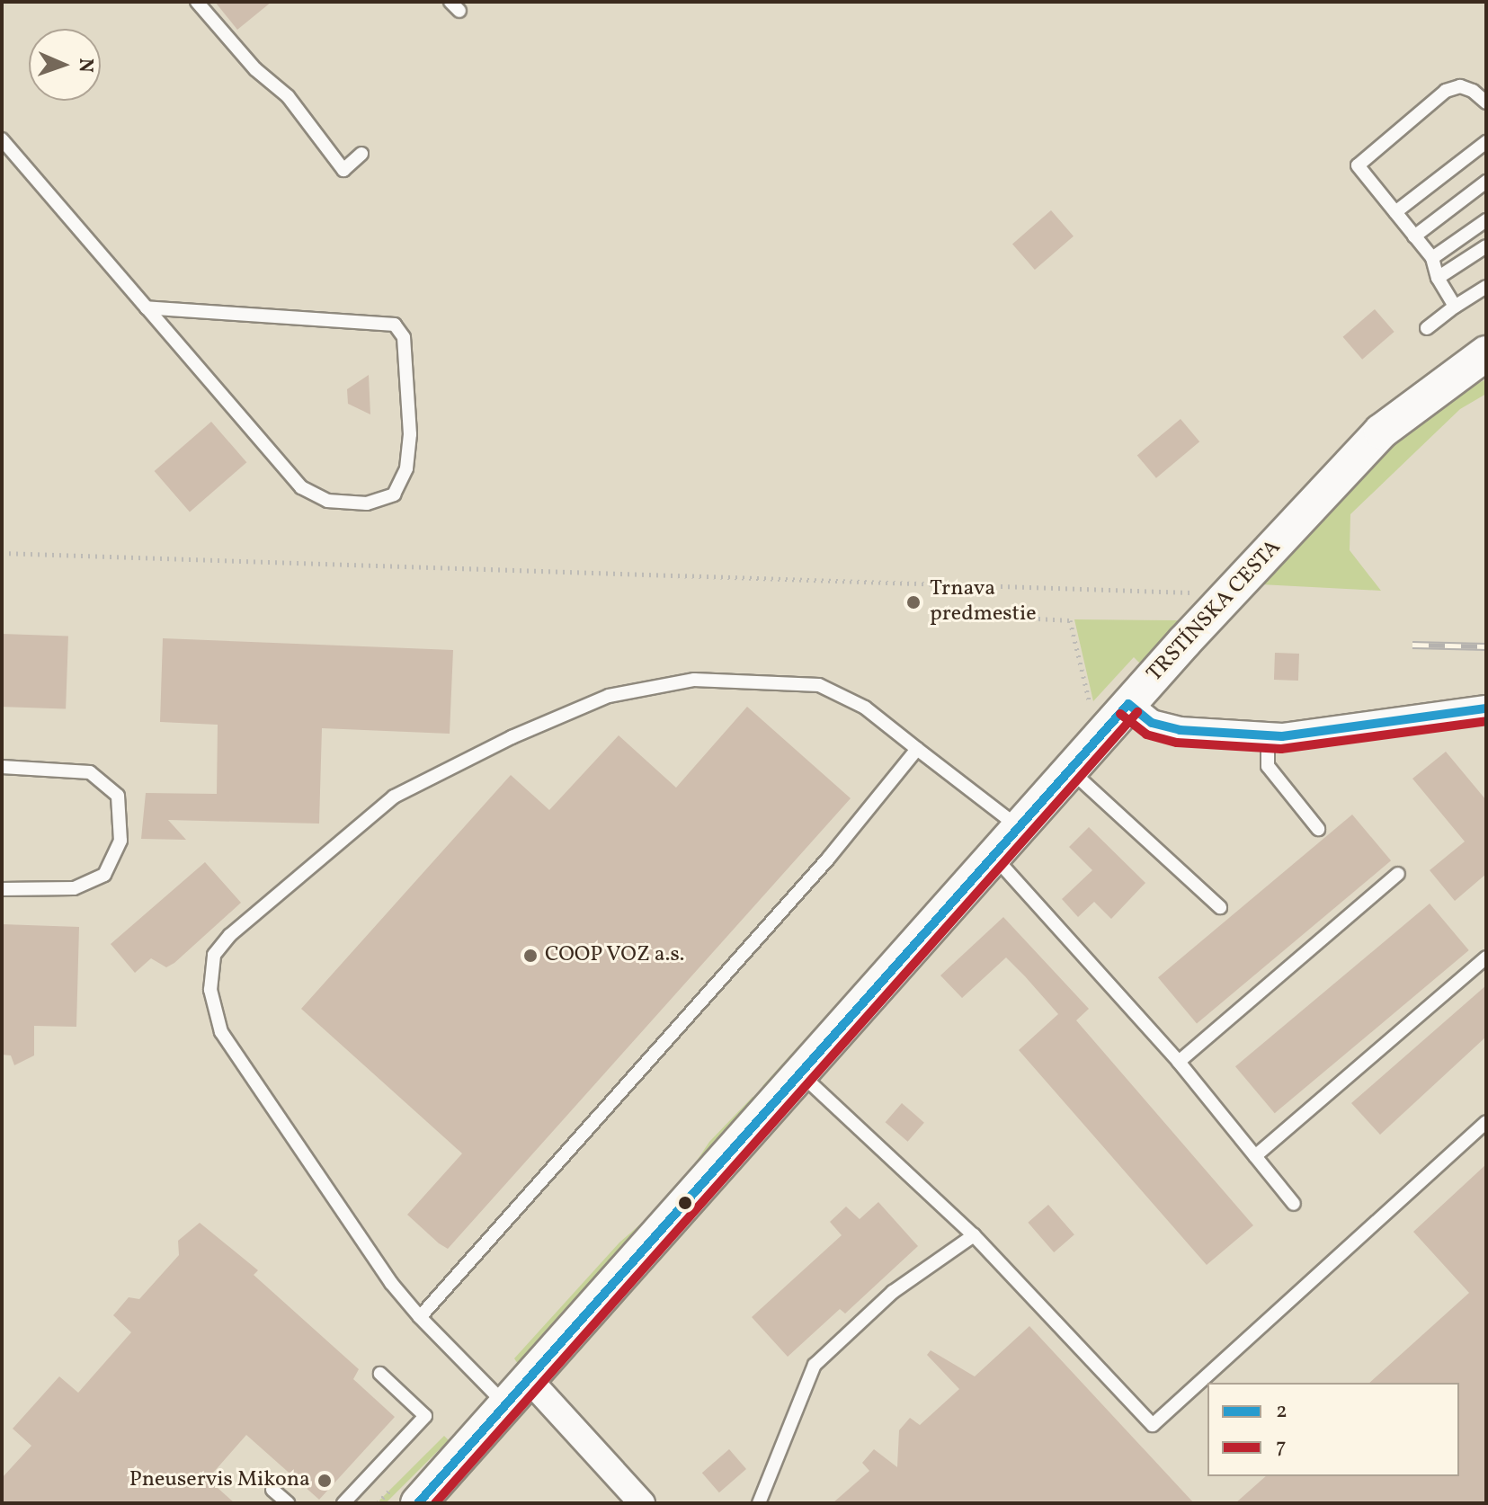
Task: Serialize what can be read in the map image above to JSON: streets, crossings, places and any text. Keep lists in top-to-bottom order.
{
  "streets": {
    "main road": ["TRSTÍNSKA CESTA"]
  },
  "places": ["Trnava predmestie", "COOP VOZ a.s.", "Pneuservis Mikona"],
  "lines": ["transit line 2", "transit line 7"],
  "legend": ["2", "7"],
  "north": "right"
}
